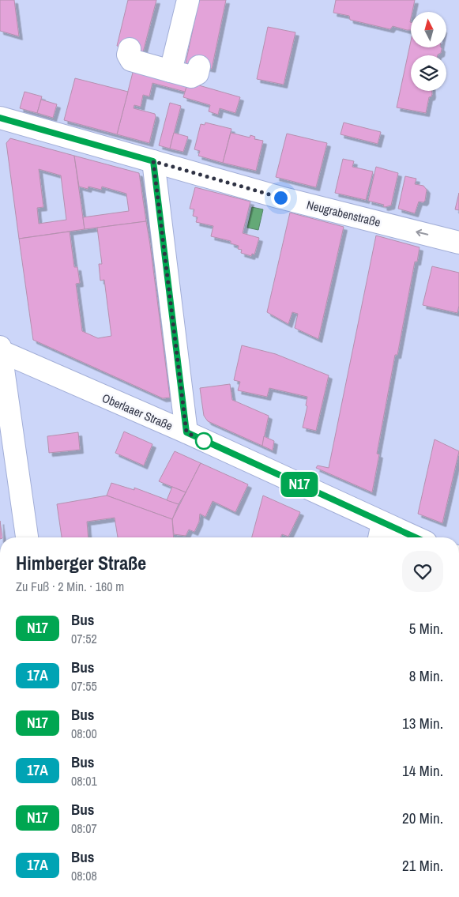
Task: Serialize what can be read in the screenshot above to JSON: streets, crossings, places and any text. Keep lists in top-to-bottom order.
{
  "streets": {
    "street": ["Neugrabenstraße", "Oberlaaer Straße"]
  },
  "one_way": ["Neugrabenstraße"],
  "lines": ["bus line N17"],
  "north": "top",
  "page": {
    "on_map": "N17",
    "heading": ["Himberger Straße", "Zu Fuß · 2 Min. · 160 m"],
    "list": [
      {
        "mark": "N17",
        "name": "Bus",
        "note": "07:52",
        "value": "5 Min."
      },
      {
        "mark": "17A",
        "name": "Bus",
        "note": "07:55",
        "value": "8 Min."
      },
      {
        "mark": "N17",
        "name": "Bus",
        "note": "08:00",
        "value": "13 Min."
      },
      {
        "mark": "17A",
        "name": "Bus",
        "note": "08:01",
        "value": "14 Min."
      },
      {
        "mark": "N17",
        "name": "Bus",
        "note": "08:07",
        "value": "20 Min."
      },
      {
        "mark": "17A",
        "name": "Bus",
        "note": "08:08",
        "value": "21 Min."
      }
    ]
  }
}
